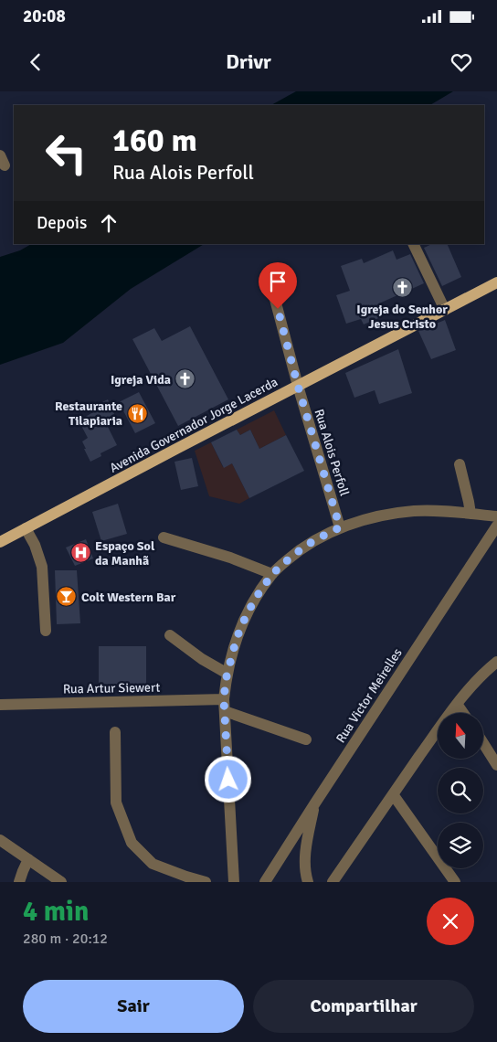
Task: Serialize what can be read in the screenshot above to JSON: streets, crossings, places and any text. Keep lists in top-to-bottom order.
{
  "streets": {
    "main road": ["Avenida Governador Jorge Lacerda"],
    "street": ["Rua Alois Perfoll", "Rua Artur Siewert", "Rua Victor Meirelles"]
  },
  "crossings": [
    ["Avenida Governador Jorge Lacerda", "Rua Alois Perfoll"]
  ],
  "places": {
    "church": ["Igreja do Senhor Jesus Cristo", "Igreja Vida"],
    "restaurant": ["Restaurante Tilapiaria"],
    "hospital": ["Espaço Sol da Manhã"],
    "bar": ["Colt Western Bar"]
  },
  "north": "top",
  "page": {
    "status": "20:08",
    "header": "Drivr",
    "turn": ["160 m", "Rua Alois Perfoll"],
    "then": "Depois",
    "heading": ["4 min", "280 m · 20:12"],
    "buttons": ["Sair", "Compartilhar"]
  }
}
